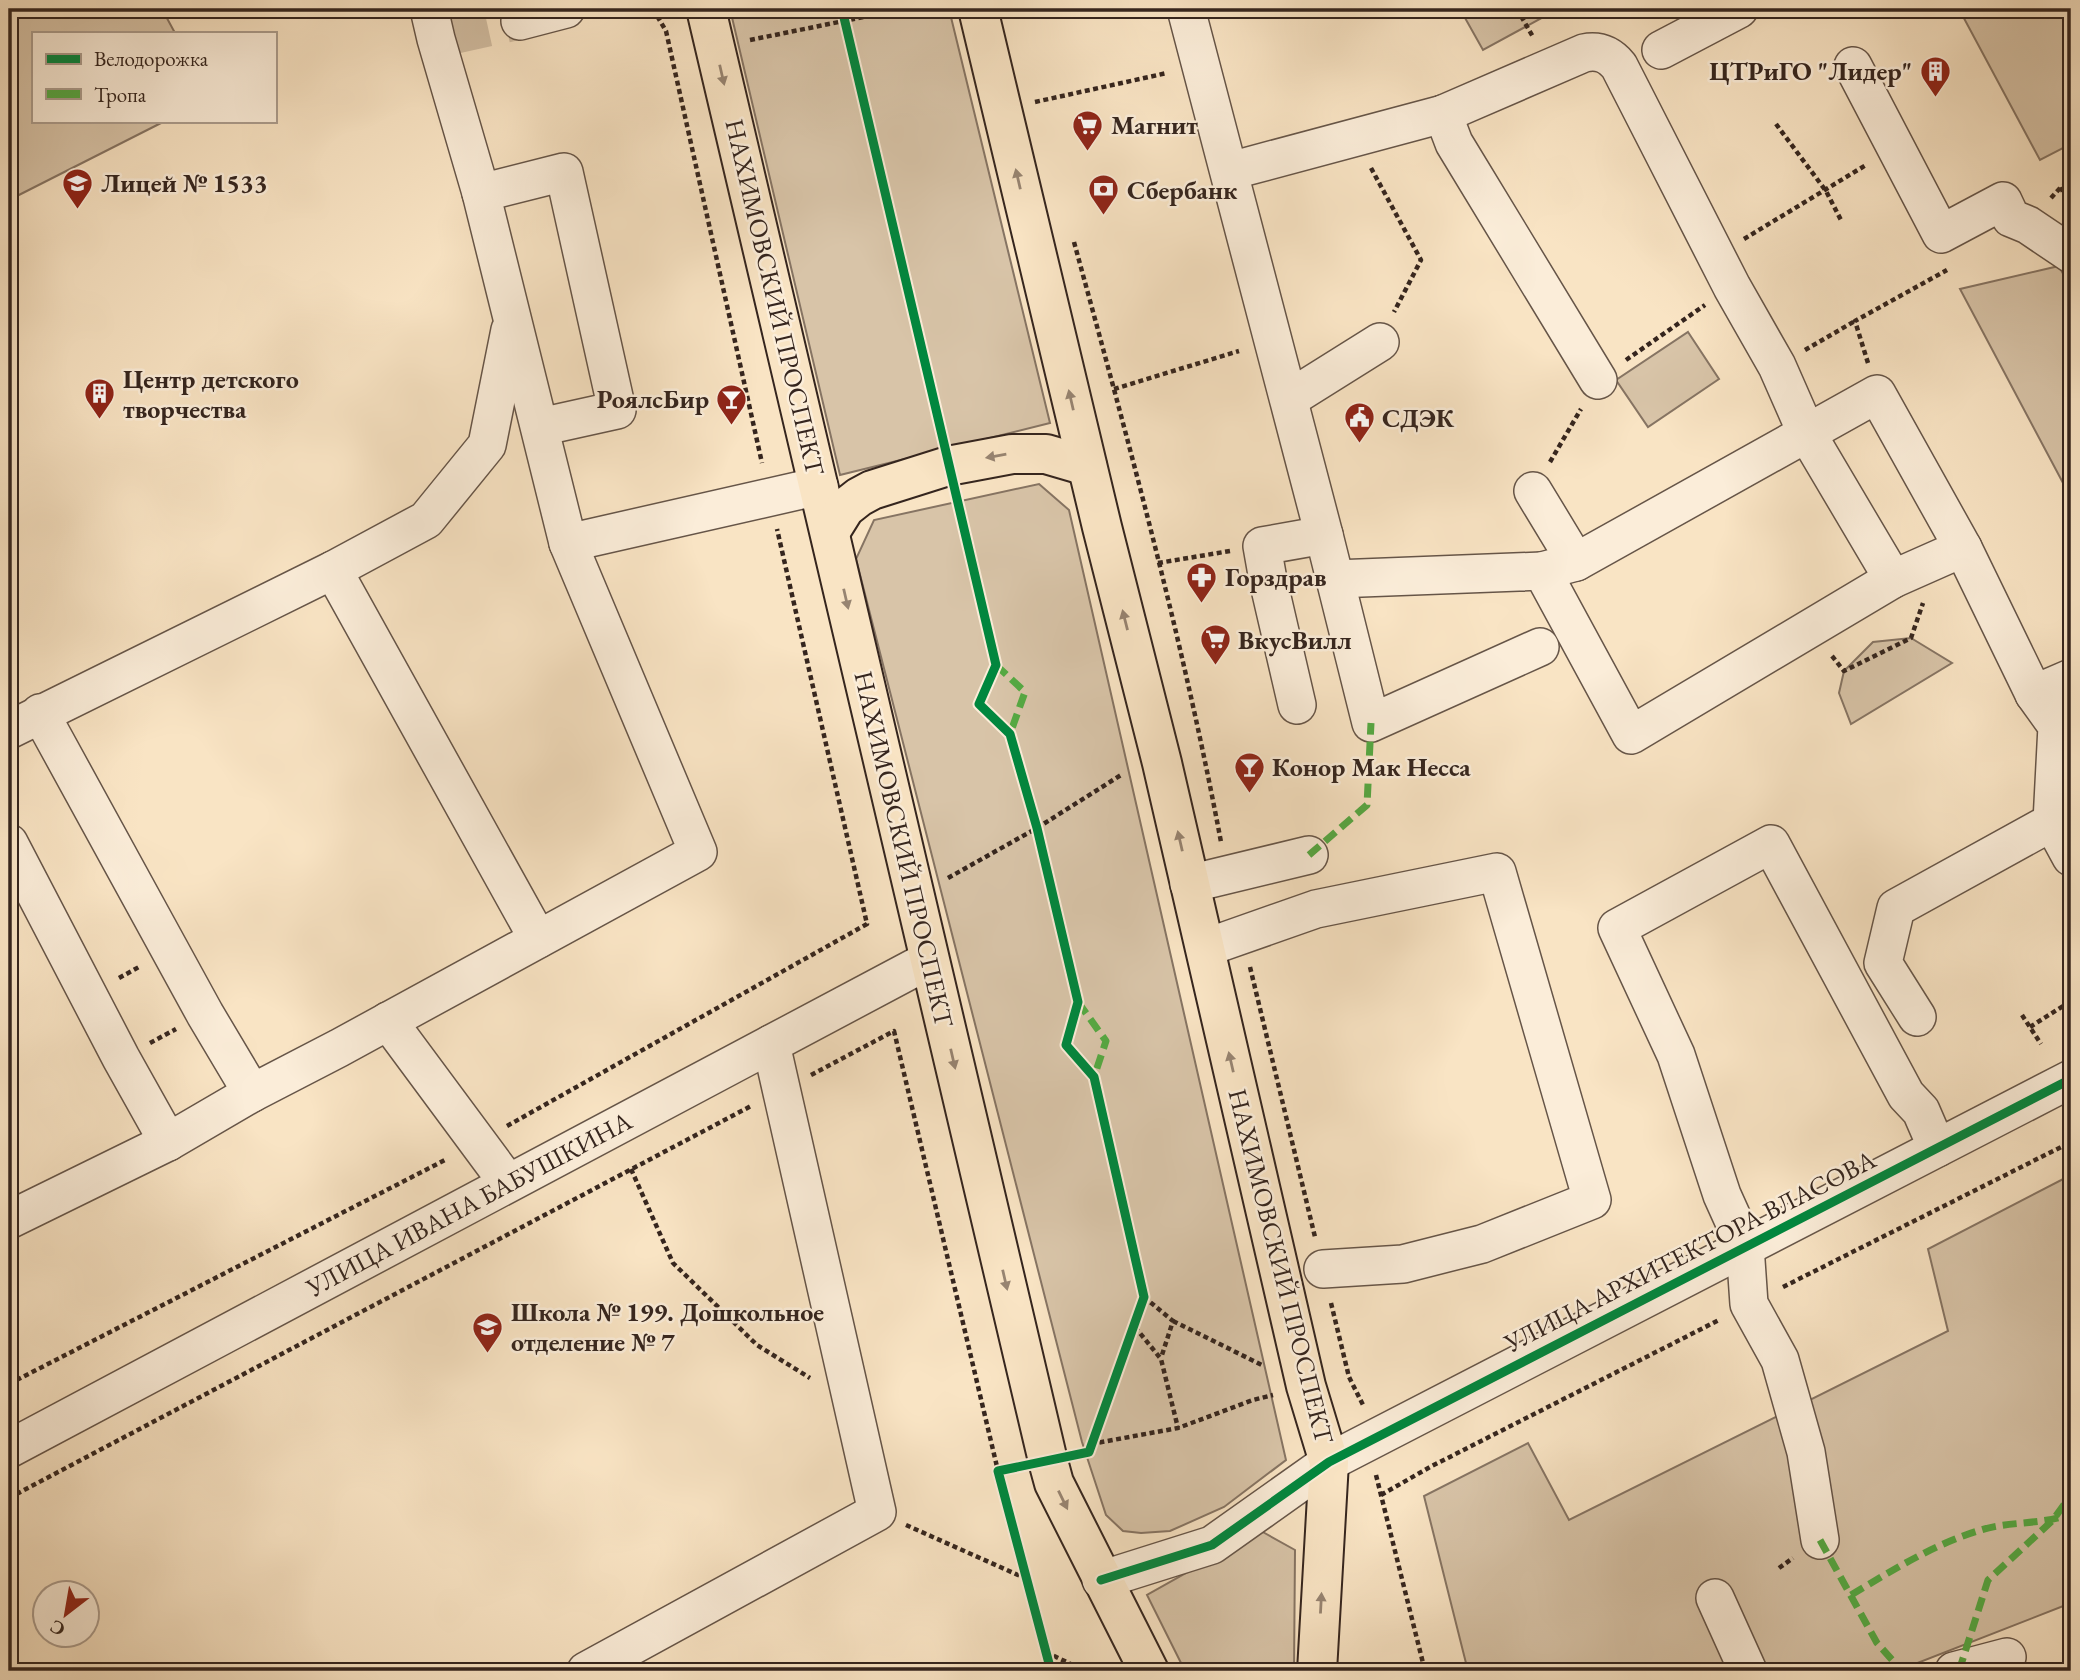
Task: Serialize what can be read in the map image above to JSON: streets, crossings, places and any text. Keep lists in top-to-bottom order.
{
  "streets": {
    "main road": ["НАХИМОВСКИЙ ПРОСПЕКТ"],
    "street": ["УЛИЦА ИВАНА БАБУШКИНА", "УЛИЦА АРХИТЕКТОРА ВЛАСОВА"]
  },
  "crossings": [
    ["НАХИМОВСКИЙ ПРОСПЕКТ", "УЛИЦА ИВАНА БАБУШКИНА"],
    ["НАХИМОВСКИЙ ПРОСПЕКТ", "УЛИЦА АРХИТЕКТОРА ВЛАСОВА"]
  ],
  "places": {
    "building": ["ЦТРиГО \"Лидер\"", "Центр детского творчества"],
    "supermarket": ["Магнит", "ВкусВилл"],
    "school or university": ["Лицей № 1533", "Школа № 199. Дошкольное отделение № 7"],
    "bank": ["Сбербанк"],
    "bar": ["РоялсБир", "Конор Мак Несса"],
    "public building": ["СДЭК"],
    "pharmacy": ["Горздрав"]
  },
  "legend": ["Велодорожка", "Тропа"],
  "north": "bottom left"
}
